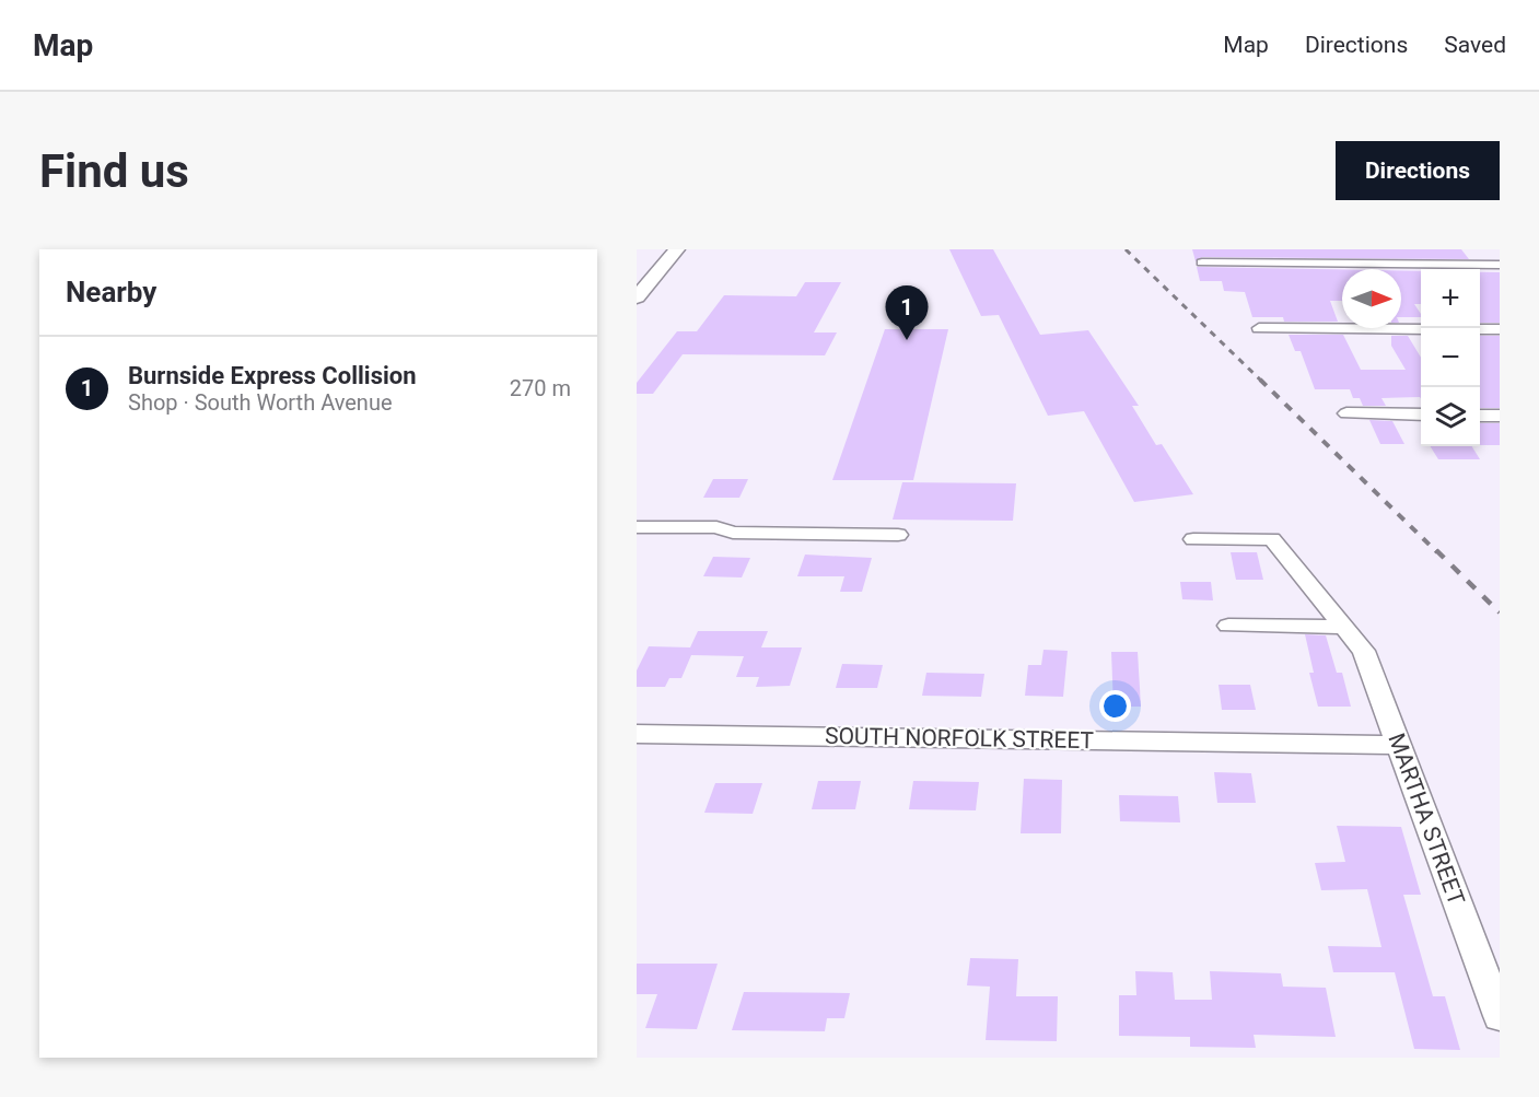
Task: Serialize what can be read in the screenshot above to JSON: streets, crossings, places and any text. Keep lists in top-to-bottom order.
{
  "streets": {
    "street": ["SOUTH NORFOLK STREET", "MARTHA STREET"]
  },
  "crossings": [
    ["SOUTH NORFOLK STREET", "MARTHA STREET"]
  ],
  "north": "right",
  "page": {
    "header": "Map",
    "nav": ["Map", "Directions", "Saved"],
    "buttons": "Directions",
    "title": "Find us",
    "heading": "Nearby",
    "map_buttons": ["+", "−"],
    "pins": "1",
    "list": [
      {
        "mark": "1",
        "name": "Burnside Express Collision",
        "note": "Shop · South Worth Avenue",
        "value": "270 m"
      }
    ]
  }
}
